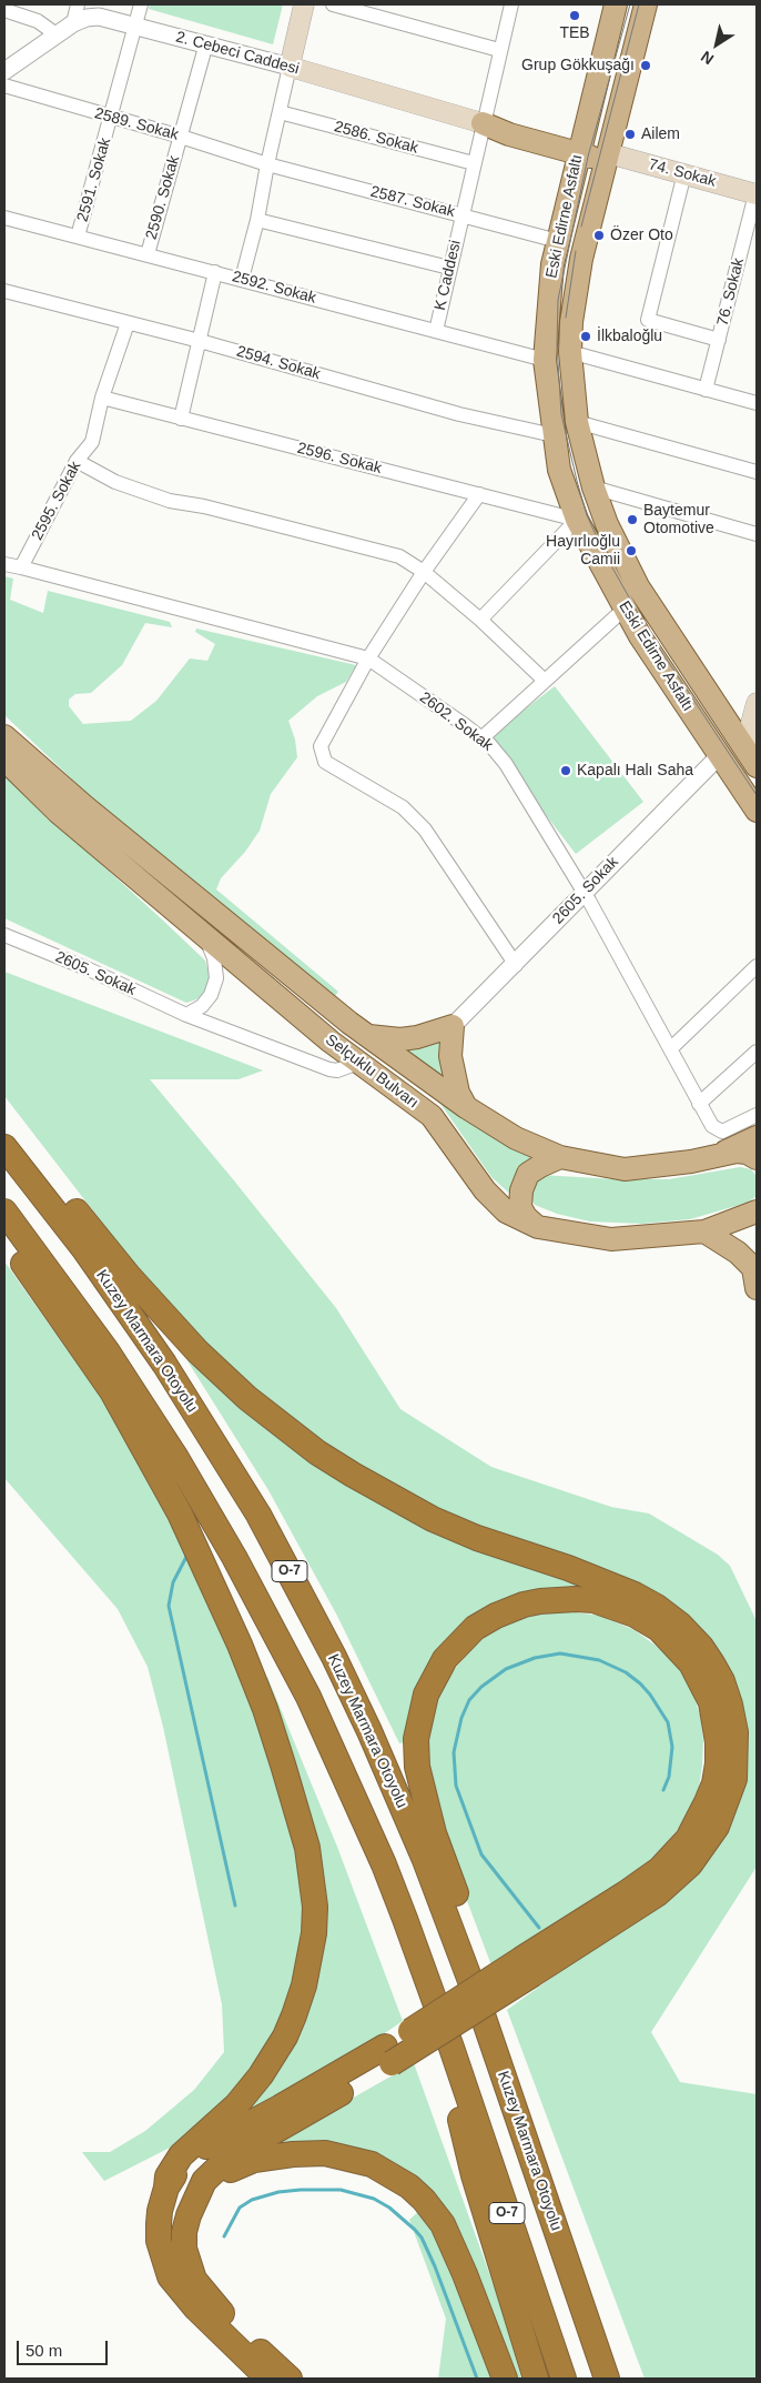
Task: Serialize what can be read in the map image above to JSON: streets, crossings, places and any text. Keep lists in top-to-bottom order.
{
  "streets": {
    "highway": ["Kuzey Marmara Otoyolu", "O-7"],
    "main road": [
      "2. Cebeci Caddesi",
      "74. Sokak",
      "Eski Edirne Asfaltı",
      "Selçuklu Bulvarı"
    ],
    "street": [
      "2589. Sokak",
      "2586. Sokak",
      "2591. Sokak",
      "2590. Sokak",
      "2587. Sokak",
      "K Caddesi",
      "2592. Sokak",
      "76. Sokak",
      "2594. Sokak",
      "2596. Sokak",
      "2595. Sokak",
      "2602. Sokak",
      "2605. Sokak"
    ]
  },
  "crossings": [
    ["2. Cebeci Caddesi", "2591. Sokak"],
    ["2. Cebeci Caddesi", "2590. Sokak"],
    ["2. Cebeci Caddesi", "K Caddesi"],
    ["2589. Sokak", "2591. Sokak"],
    ["2589. Sokak", "2590. Sokak"],
    ["2589. Sokak", "2587. Sokak"],
    ["2586. Sokak", "K Caddesi"],
    ["74. Sokak", "Eski Edirne Asfaltı"],
    ["74. Sokak", "76. Sokak"],
    ["2591. Sokak", "2592. Sokak"],
    ["2590. Sokak", "2592. Sokak"],
    ["2587. Sokak", "Eski Edirne Asfaltı"],
    ["2587. Sokak", "K Caddesi"],
    ["Eski Edirne Asfaltı", "2592. Sokak"],
    ["Eski Edirne Asfaltı", "2594. Sokak"],
    ["Eski Edirne Asfaltı", "2596. Sokak"],
    ["Eski Edirne Asfaltı", "2605. Sokak"],
    ["K Caddesi", "2592. Sokak"],
    ["2594. Sokak", "2595. Sokak"],
    ["2596. Sokak", "2595. Sokak"],
    ["2595. Sokak", "2602. Sokak"],
    ["2602. Sokak", "2605. Sokak"],
    ["2605. Sokak", "Selçuklu Bulvarı"]
  ],
  "places": [
    "TEB",
    "Grup Gökkuşağı",
    "Ailem",
    "Özer Oto",
    "İlkbaloğlu",
    "Baytemur Otomotive",
    "Hayırlıoğlu Camii",
    "Kapalı Halı Saha"
  ],
  "scale_bar": "50 m",
  "north": "bottom left"
}
